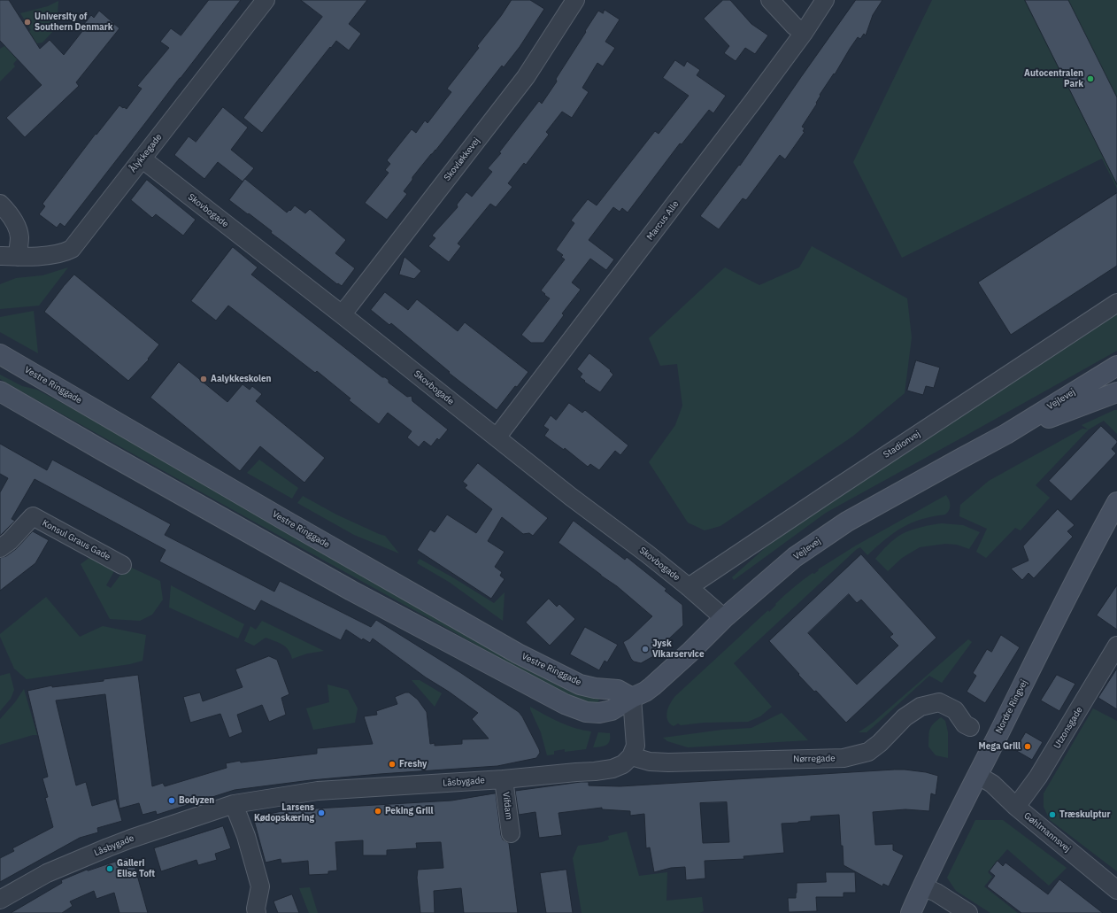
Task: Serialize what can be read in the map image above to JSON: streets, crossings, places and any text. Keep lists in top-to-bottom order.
{
  "streets": {
    "main road": ["Vestre Ringgade", "Vejlevej", "Nordre Ringvej"],
    "street": [
      "Ålykkegade",
      "Skovløkkevej",
      "Skovbogade",
      "Marcus Alle",
      "Stadionvej",
      "Konsul Graus Gade",
      "Utzonsgade",
      "Nørregade",
      "Låsbygade",
      "Vifdam",
      "Gøhlmannsvej"
    ]
  },
  "crossings": [
    ["Ålykkegade", "Skovbogade"],
    ["Skovløkkevej", "Skovbogade"],
    ["Skovbogade", "Marcus Alle"],
    ["Skovbogade", "Vejlevej"],
    ["Skovbogade", "Stadionvej"],
    ["Vestre Ringgade", "Vejlevej"],
    ["Nordre Ringvej", "Gøhlmannsvej"],
    ["Utzonsgade", "Gøhlmannsvej"],
    ["Nørregade", "Låsbygade"],
    ["Låsbygade", "Vifdam"]
  ],
  "places": [
    "University of Southern Denmark",
    "Autocentralen Park",
    "Aalykkeskolen",
    "Jysk Vikarservice",
    "Mega Grill",
    "Freshy",
    "Bodyzen",
    "Peking Grill",
    "Larsens Kødopskæring",
    "Træskulptur",
    "Galleri Elise Toft"
  ]
}
